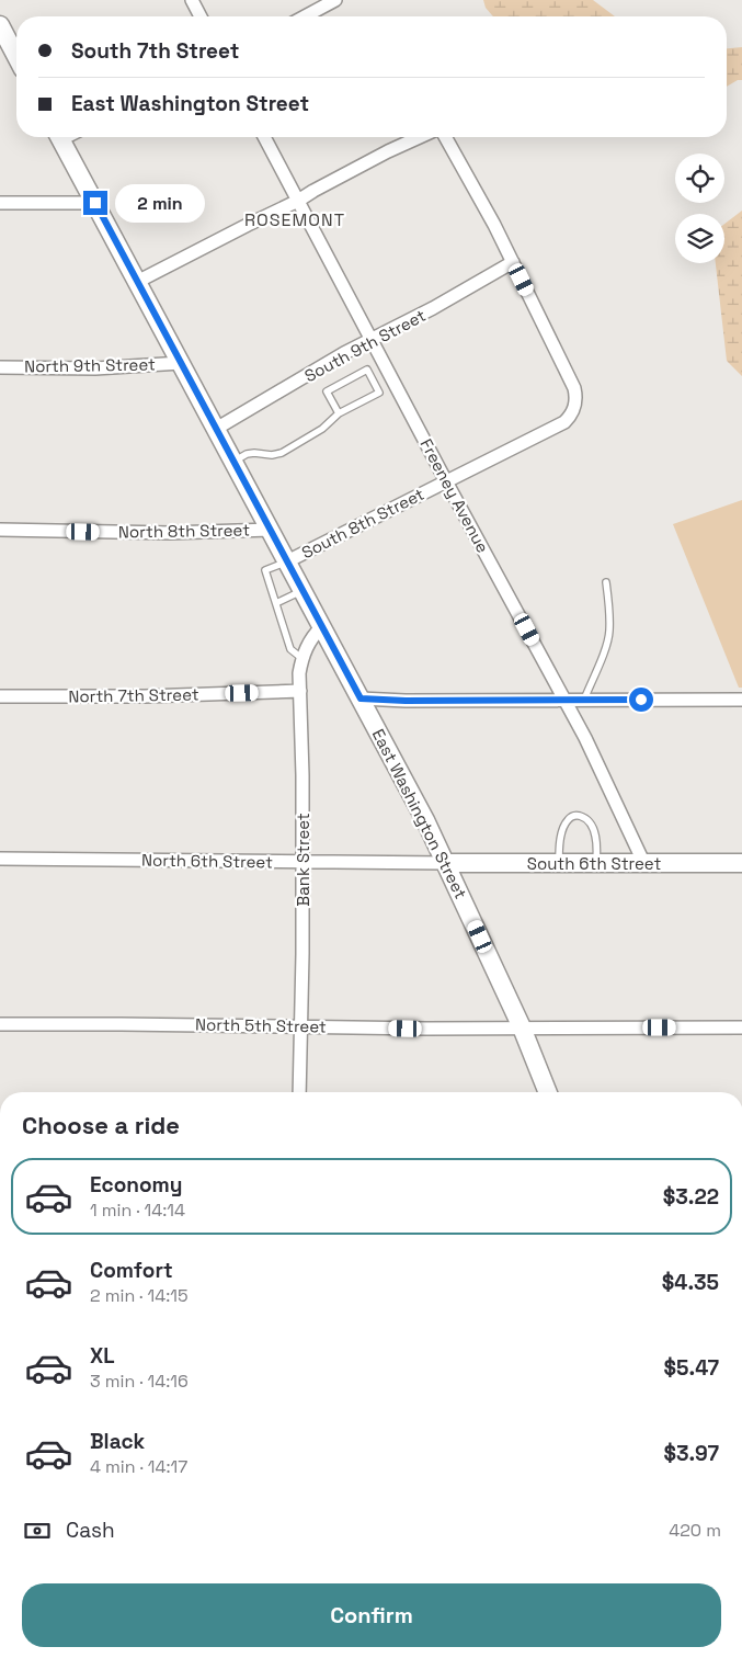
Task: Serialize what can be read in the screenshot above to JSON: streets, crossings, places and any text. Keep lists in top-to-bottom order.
{
  "streets": {
    "main road": ["East Washington Street", "South 6th Street"],
    "street": [
      "South 9th Street",
      "North 9th Street",
      "Freeney Avenue",
      "South 8th Street",
      "North 8th Street",
      "North 7th Street",
      "Bank Street",
      "North 6th Street",
      "North 5th Street"
    ]
  },
  "crossings": [
    ["South 9th Street", "Freeney Avenue"],
    ["South 9th Street", "South 8th Street"],
    ["South 9th Street", "East Washington Street"],
    ["North 9th Street", "East Washington Street"],
    ["Freeney Avenue", "South 8th Street"],
    ["Freeney Avenue", "South 6th Street"],
    ["South 8th Street", "East Washington Street"],
    ["North 8th Street", "East Washington Street"],
    ["North 7th Street", "Bank Street"],
    ["East Washington Street", "Bank Street"],
    ["East Washington Street", "North 6th Street"],
    ["East Washington Street", "South 6th Street"],
    ["East Washington Street", "North 5th Street"],
    ["Bank Street", "North 6th Street"],
    ["Bank Street", "North 5th Street"],
    ["North 6th Street", "South 6th Street"]
  ],
  "districts": ["ROSEMONT"],
  "page": {
    "banner": ["South 7th Street", "East Washington Street"],
    "bubble": "2 min",
    "heading": "Choose a ride",
    "list": [
      {
        "name": "Economy",
        "note": "1 min · 14:14",
        "value": "$3.22"
      },
      {
        "name": "Comfort",
        "note": "2 min · 14:15",
        "value": "$4.35"
      },
      {
        "name": "XL",
        "note": "3 min · 14:16",
        "value": "$5.47"
      },
      {
        "name": "Black",
        "note": "4 min · 14:17",
        "value": "$3.97"
      }
    ],
    "pay": ["Cash", "420 m"],
    "buttons": "Confirm"
  }
}
